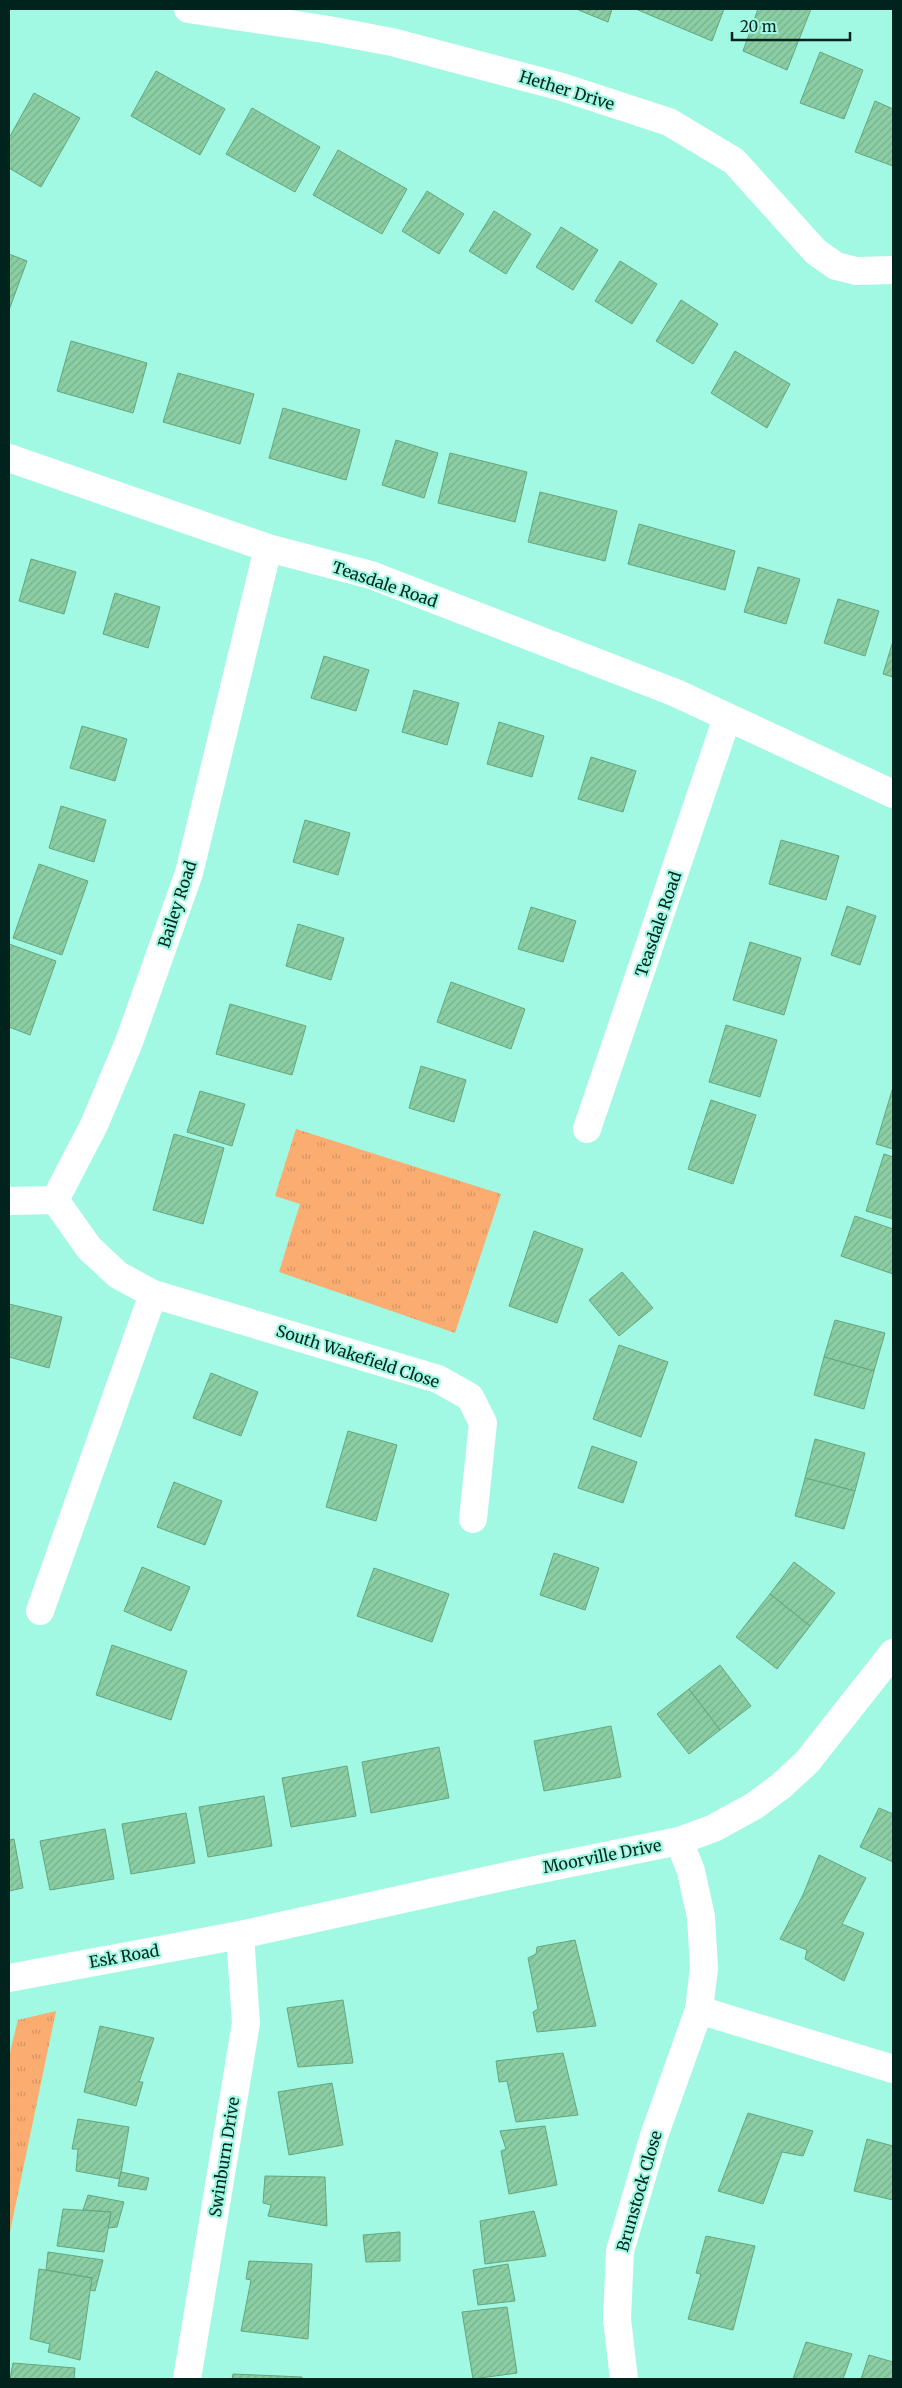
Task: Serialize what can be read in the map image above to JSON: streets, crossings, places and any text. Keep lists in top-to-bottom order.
{
  "streets": {
    "street": [
      "Hether Drive",
      "Teasdale Road",
      "Bailey Road",
      "South Wakefield Close",
      "Moorville Drive",
      "Esk Road",
      "Swinburn Drive",
      "Brunstock Close"
    ]
  },
  "crossings": [
    ["Teasdale Road", "Bailey Road"],
    ["Bailey Road", "South Wakefield Close"],
    ["Moorville Drive", "Esk Road"],
    ["Moorville Drive", "Swinburn Drive"],
    ["Moorville Drive", "Brunstock Close"],
    ["Esk Road", "Swinburn Drive"]
  ],
  "scale_bar": "20 m"
}
